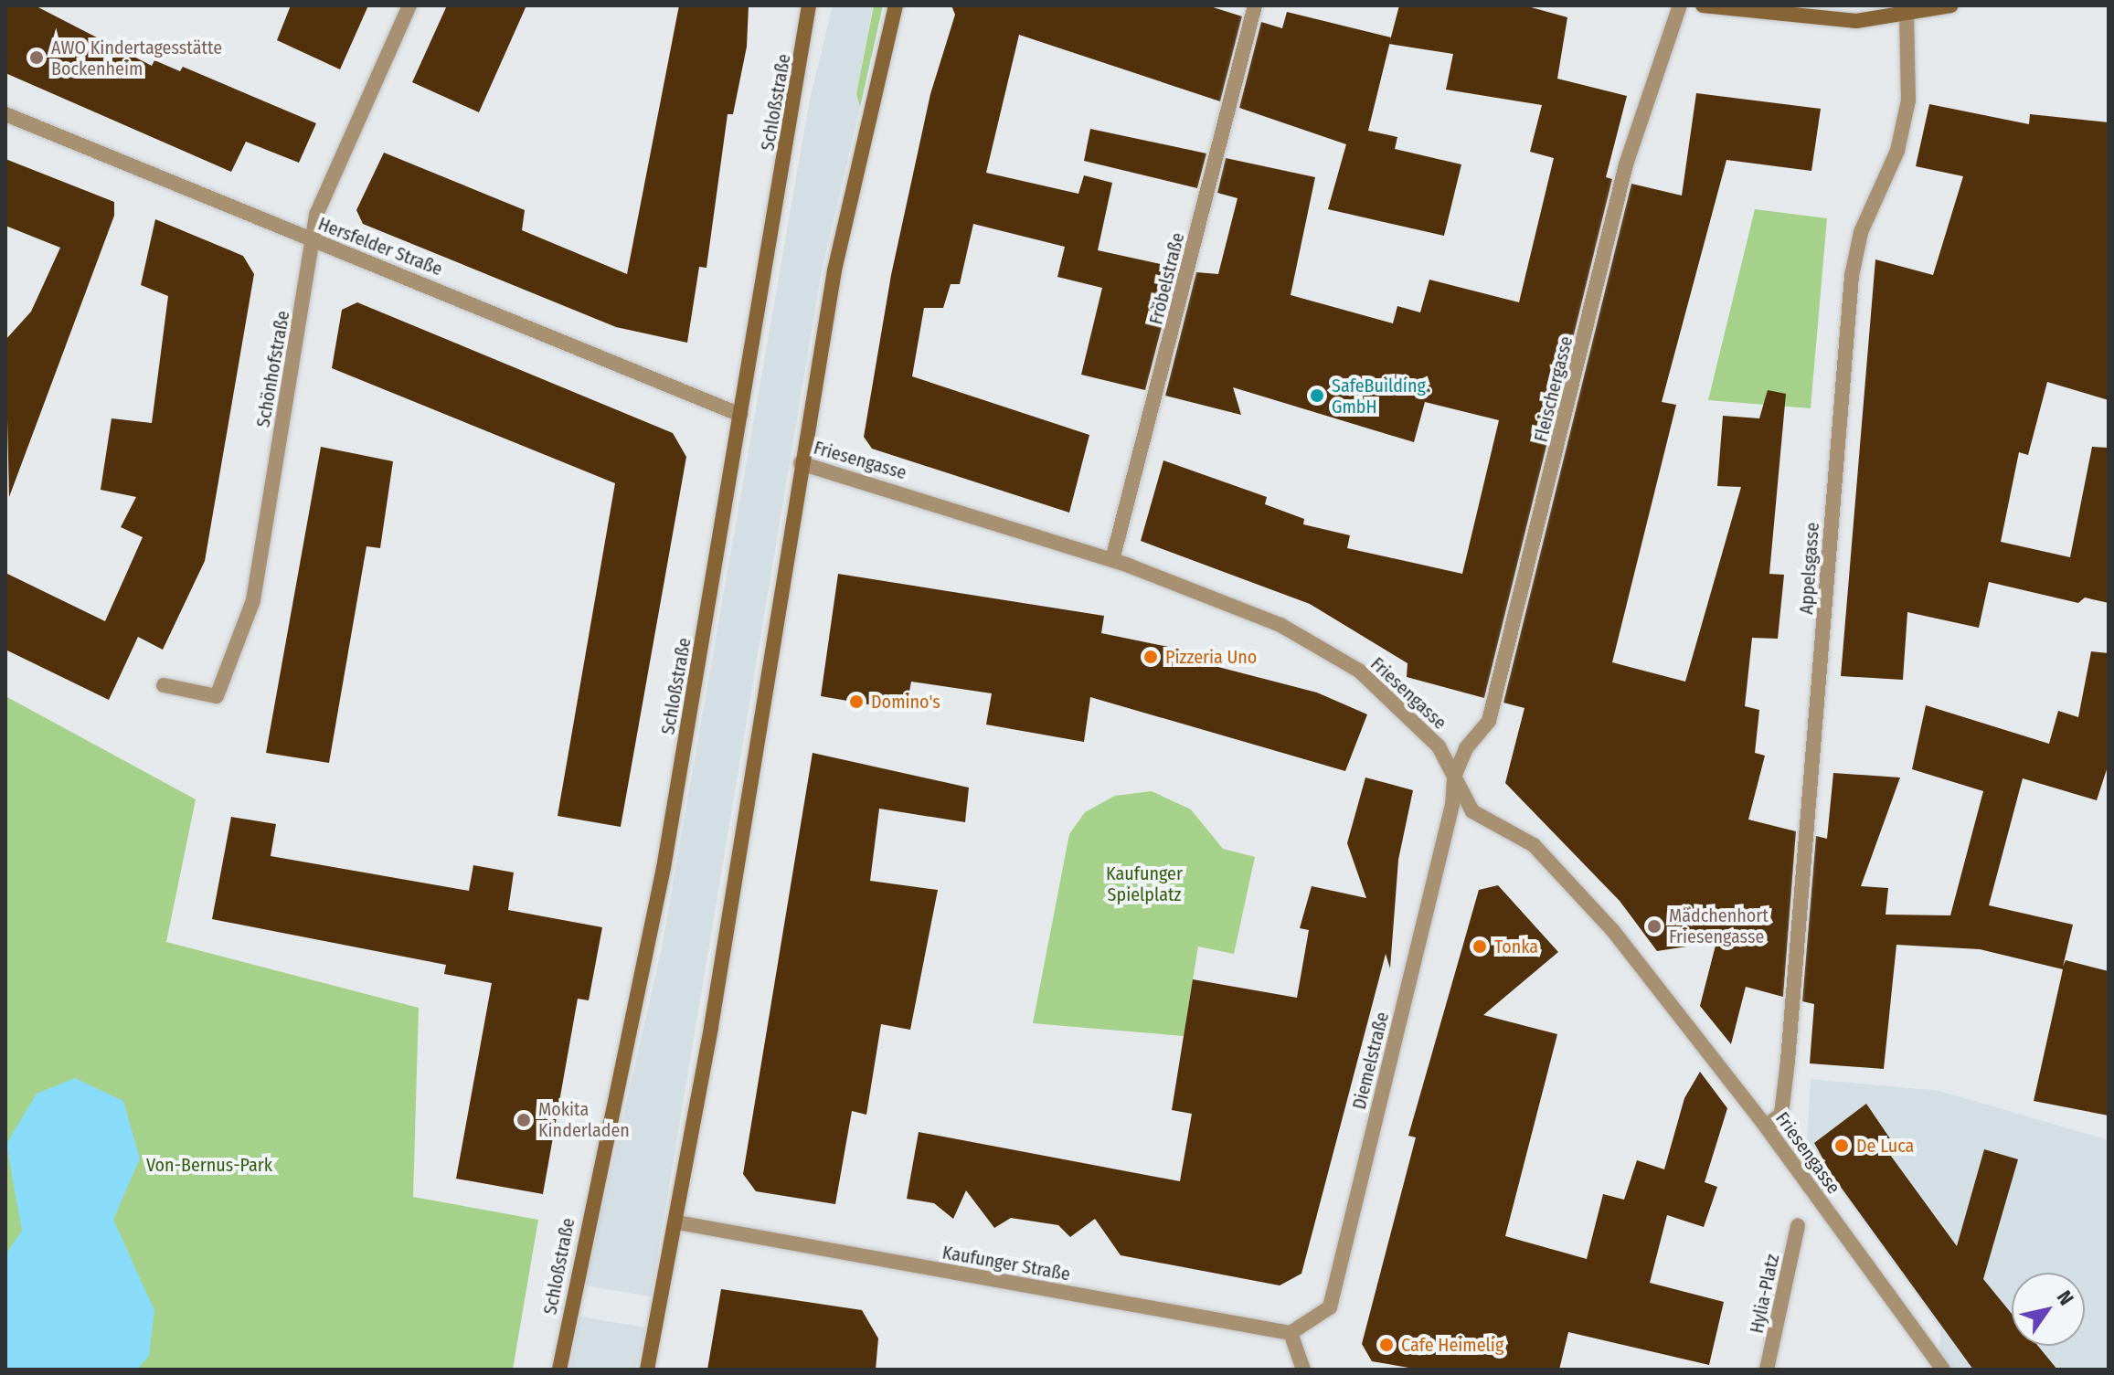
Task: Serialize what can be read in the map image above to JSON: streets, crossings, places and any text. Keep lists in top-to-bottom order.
{
  "streets": {
    "street": [
      "Schloßstraße",
      "Hersfelder Straße",
      "Fröbelstraße",
      "Schönhofstraße",
      "Fleischergasse",
      "Friesengasse",
      "Appelsgasse",
      "Diemelstraße",
      "Kaufunger Straße",
      "Hylia-Platz"
    ]
  },
  "crossings": [
    ["Schloßstraße", "Hersfelder Straße"],
    ["Hersfelder Straße", "Schönhofstraße"],
    ["Fröbelstraße", "Friesengasse"],
    ["Fleischergasse", "Friesengasse"],
    ["Fleischergasse", "Diemelstraße"],
    ["Friesengasse", "Appelsgasse"],
    ["Friesengasse", "Diemelstraße"],
    ["Diemelstraße", "Kaufunger Straße"]
  ],
  "parks": ["Kaufunger Spielplatz", "Von-Bernus-Park"],
  "places": [
    "AWO Kindertagesstätte Bockenheim",
    "SafeBuilding. GmbH",
    "Pizzeria Uno",
    "Domino's",
    "Mädchenhort Friesengasse",
    "Tonka",
    "Mokita Kinderladen",
    "De Luca",
    "Cafe Heimelig"
  ],
  "north": "top right"
}
